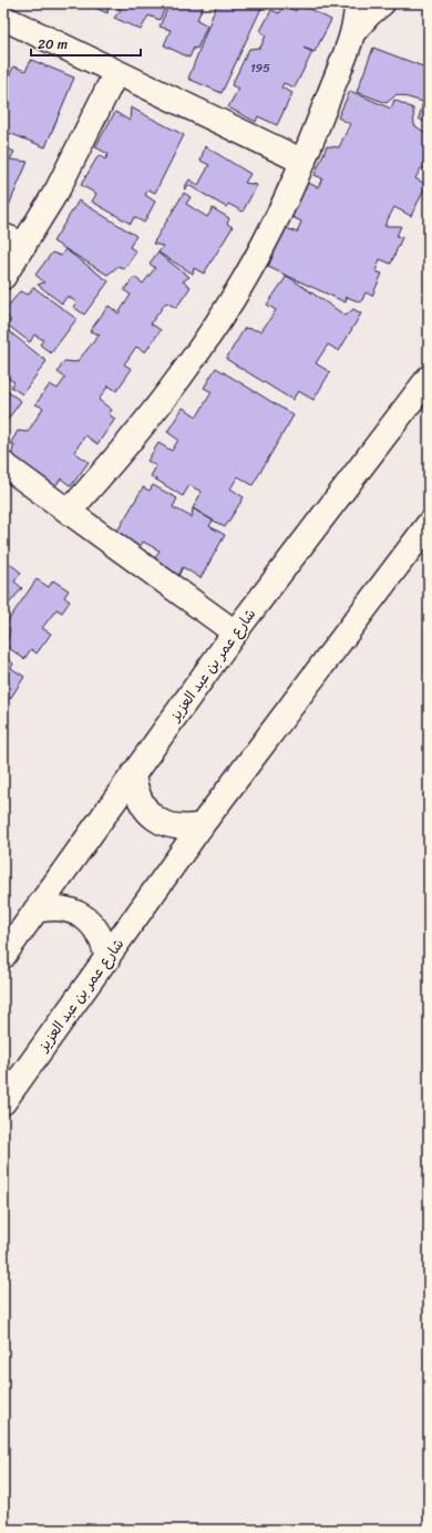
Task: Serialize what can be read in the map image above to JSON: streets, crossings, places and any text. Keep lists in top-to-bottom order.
{
  "streets": {
    "street": ["شارع عمر بن عبد العزيز"]
  },
  "house_numbers": ["195"],
  "scale_bar": "20 m"
}
